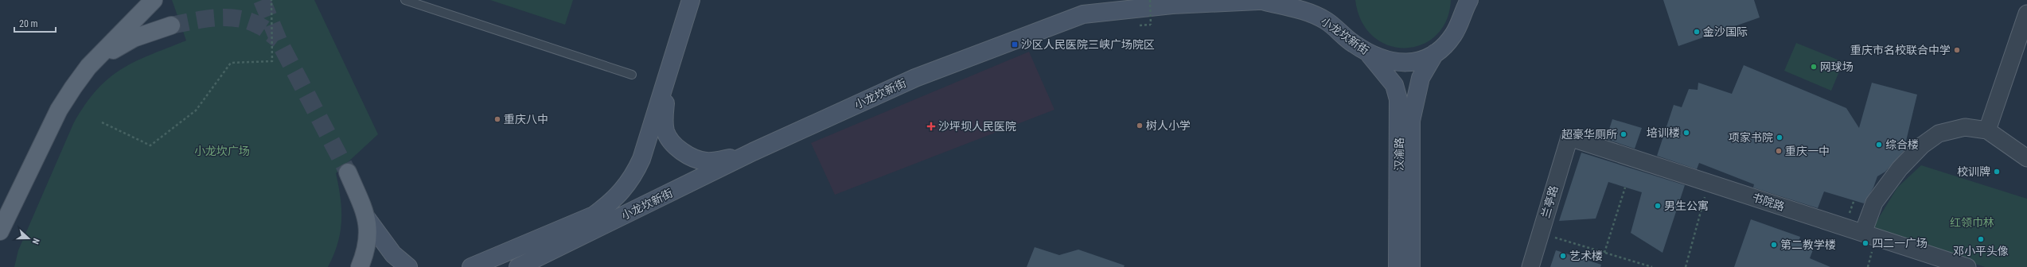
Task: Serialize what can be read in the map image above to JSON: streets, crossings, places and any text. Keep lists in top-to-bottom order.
{
  "streets": {
    "main road": ["小龙坎新街", "汉渝路"],
    "street": ["兰亭路", "书院路"]
  },
  "crossings": [
    ["小龙坎新街", "汉渝路"],
    ["兰亭路", "书院路"]
  ],
  "parks": ["小龙坎广场", "红领巾林"],
  "places": {
    "other": [
      "金沙国际",
      "重庆市名校联合中学",
      "网球场",
      "重庆八中",
      "树人小学",
      "培训楼",
      "超豪华厕所",
      "项家书院",
      "综合楼",
      "重庆一中",
      "校训牌",
      "男生公寓",
      "邓小平头像",
      "四二一广场",
      "第二教学楼",
      "艺术楼"
    ],
    "transit": ["沙区人民医院三峡广场院区"],
    "health": ["沙坪坝人民医院"]
  },
  "scale_bar": "20 m",
  "north": "right"
}
